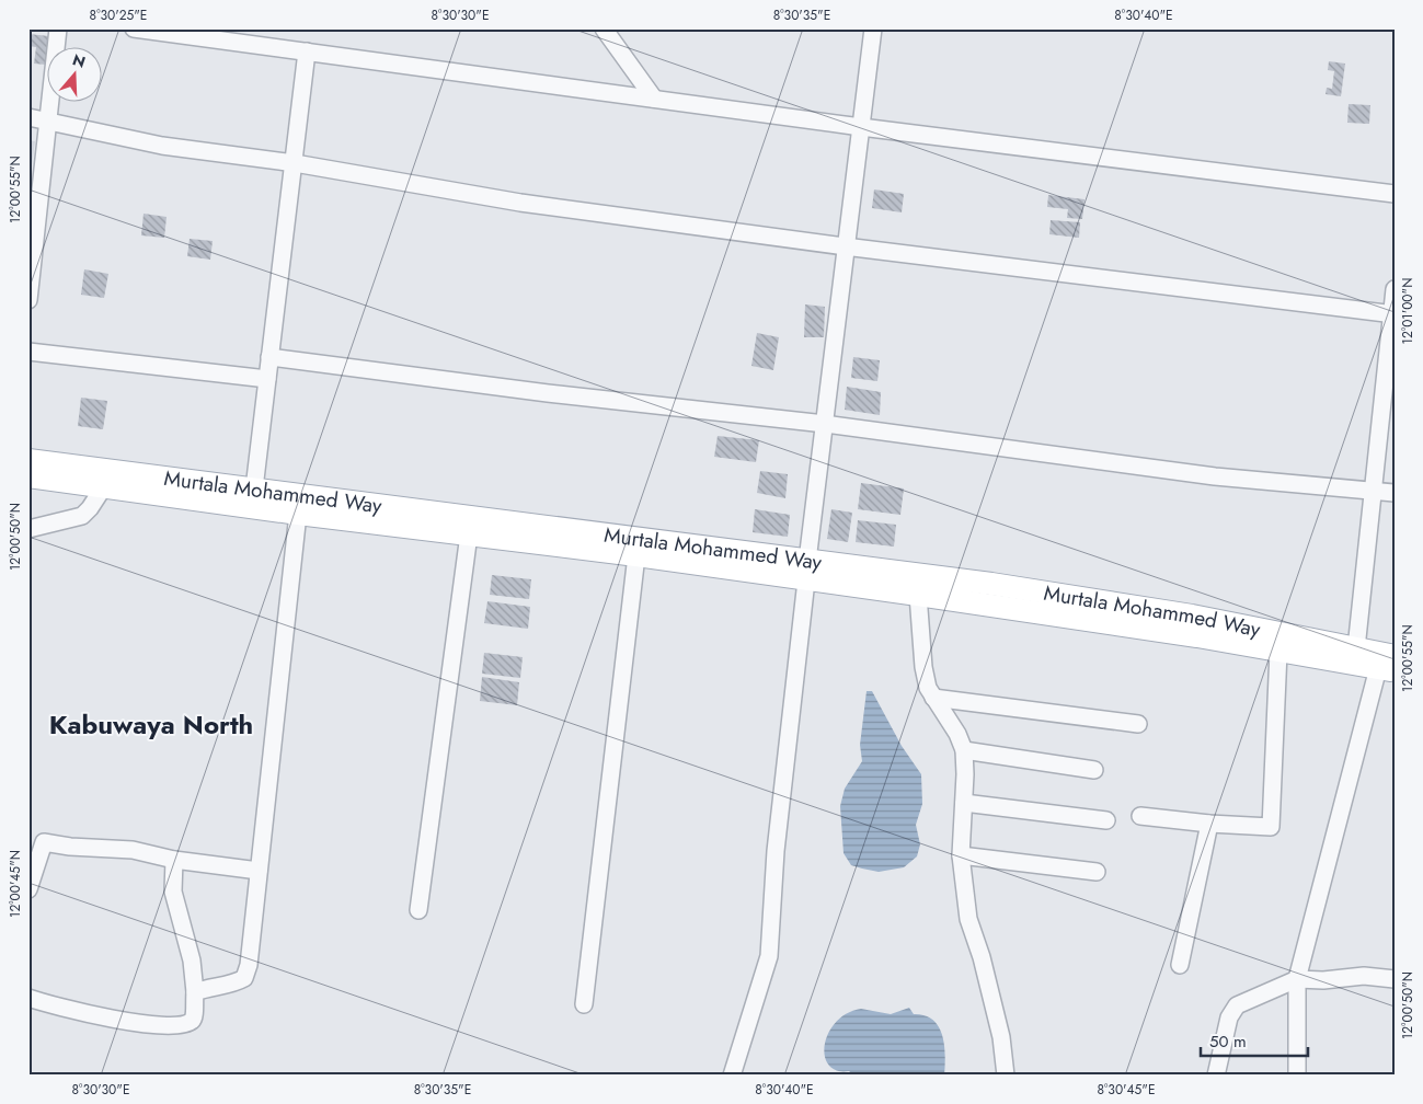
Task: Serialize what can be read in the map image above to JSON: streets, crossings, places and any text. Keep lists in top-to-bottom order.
{
  "streets": {
    "main road": ["Murtala Mohammed Way"]
  },
  "districts": ["Kabuwaya North"],
  "scale_bar": "50 m",
  "north": "top",
  "coordinates": [
    "8°30'25\"E",
    "8°30'30\"E",
    "8°30'35\"E",
    "8°30'40\"E",
    "12°00'55\"N",
    "12°01'00\"N",
    "12°00'50\"N",
    "12°00'45\"N",
    "8°30'45\"E"
  ]
}
